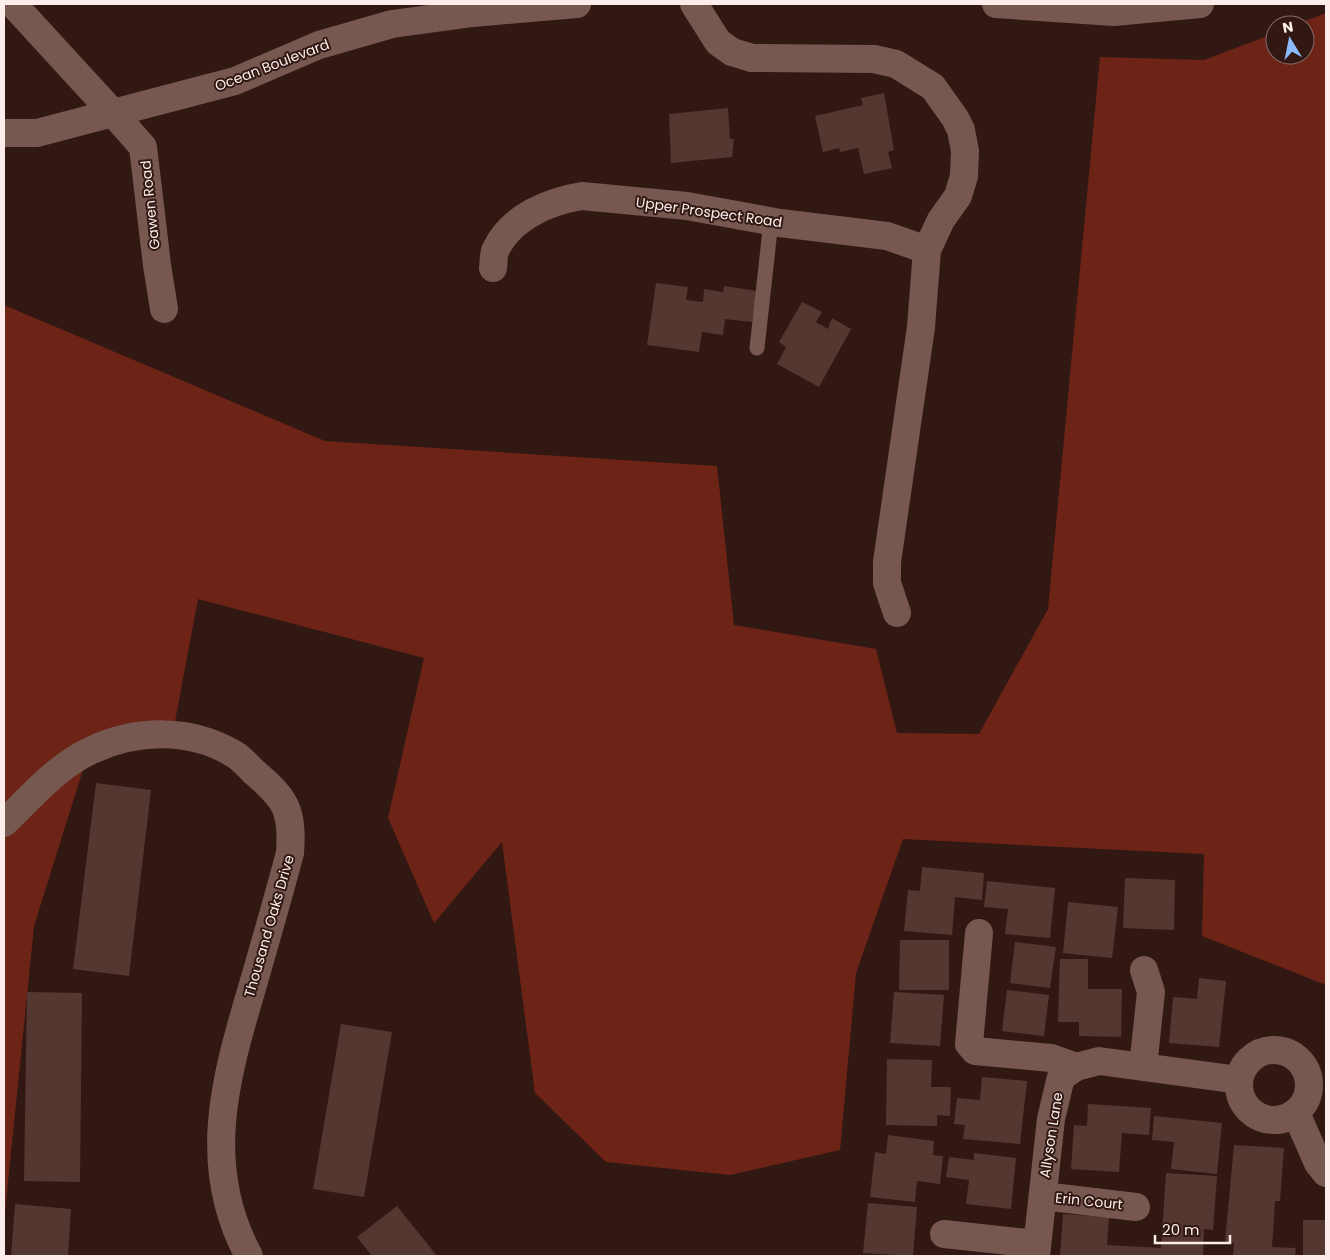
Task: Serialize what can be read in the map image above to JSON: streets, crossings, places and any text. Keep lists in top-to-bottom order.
{
  "streets": {
    "street": [
      "Ocean Boulevard",
      "Gawen Road",
      "Upper Prospect Road",
      "Thousand Oaks Drive",
      "Allyson Lane",
      "Erin Court"
    ]
  },
  "crossings": [
    ["Ocean Boulevard", "Gawen Road"],
    ["Allyson Lane", "Erin Court"]
  ],
  "scale_bar": "20 m",
  "north": "top"
}
